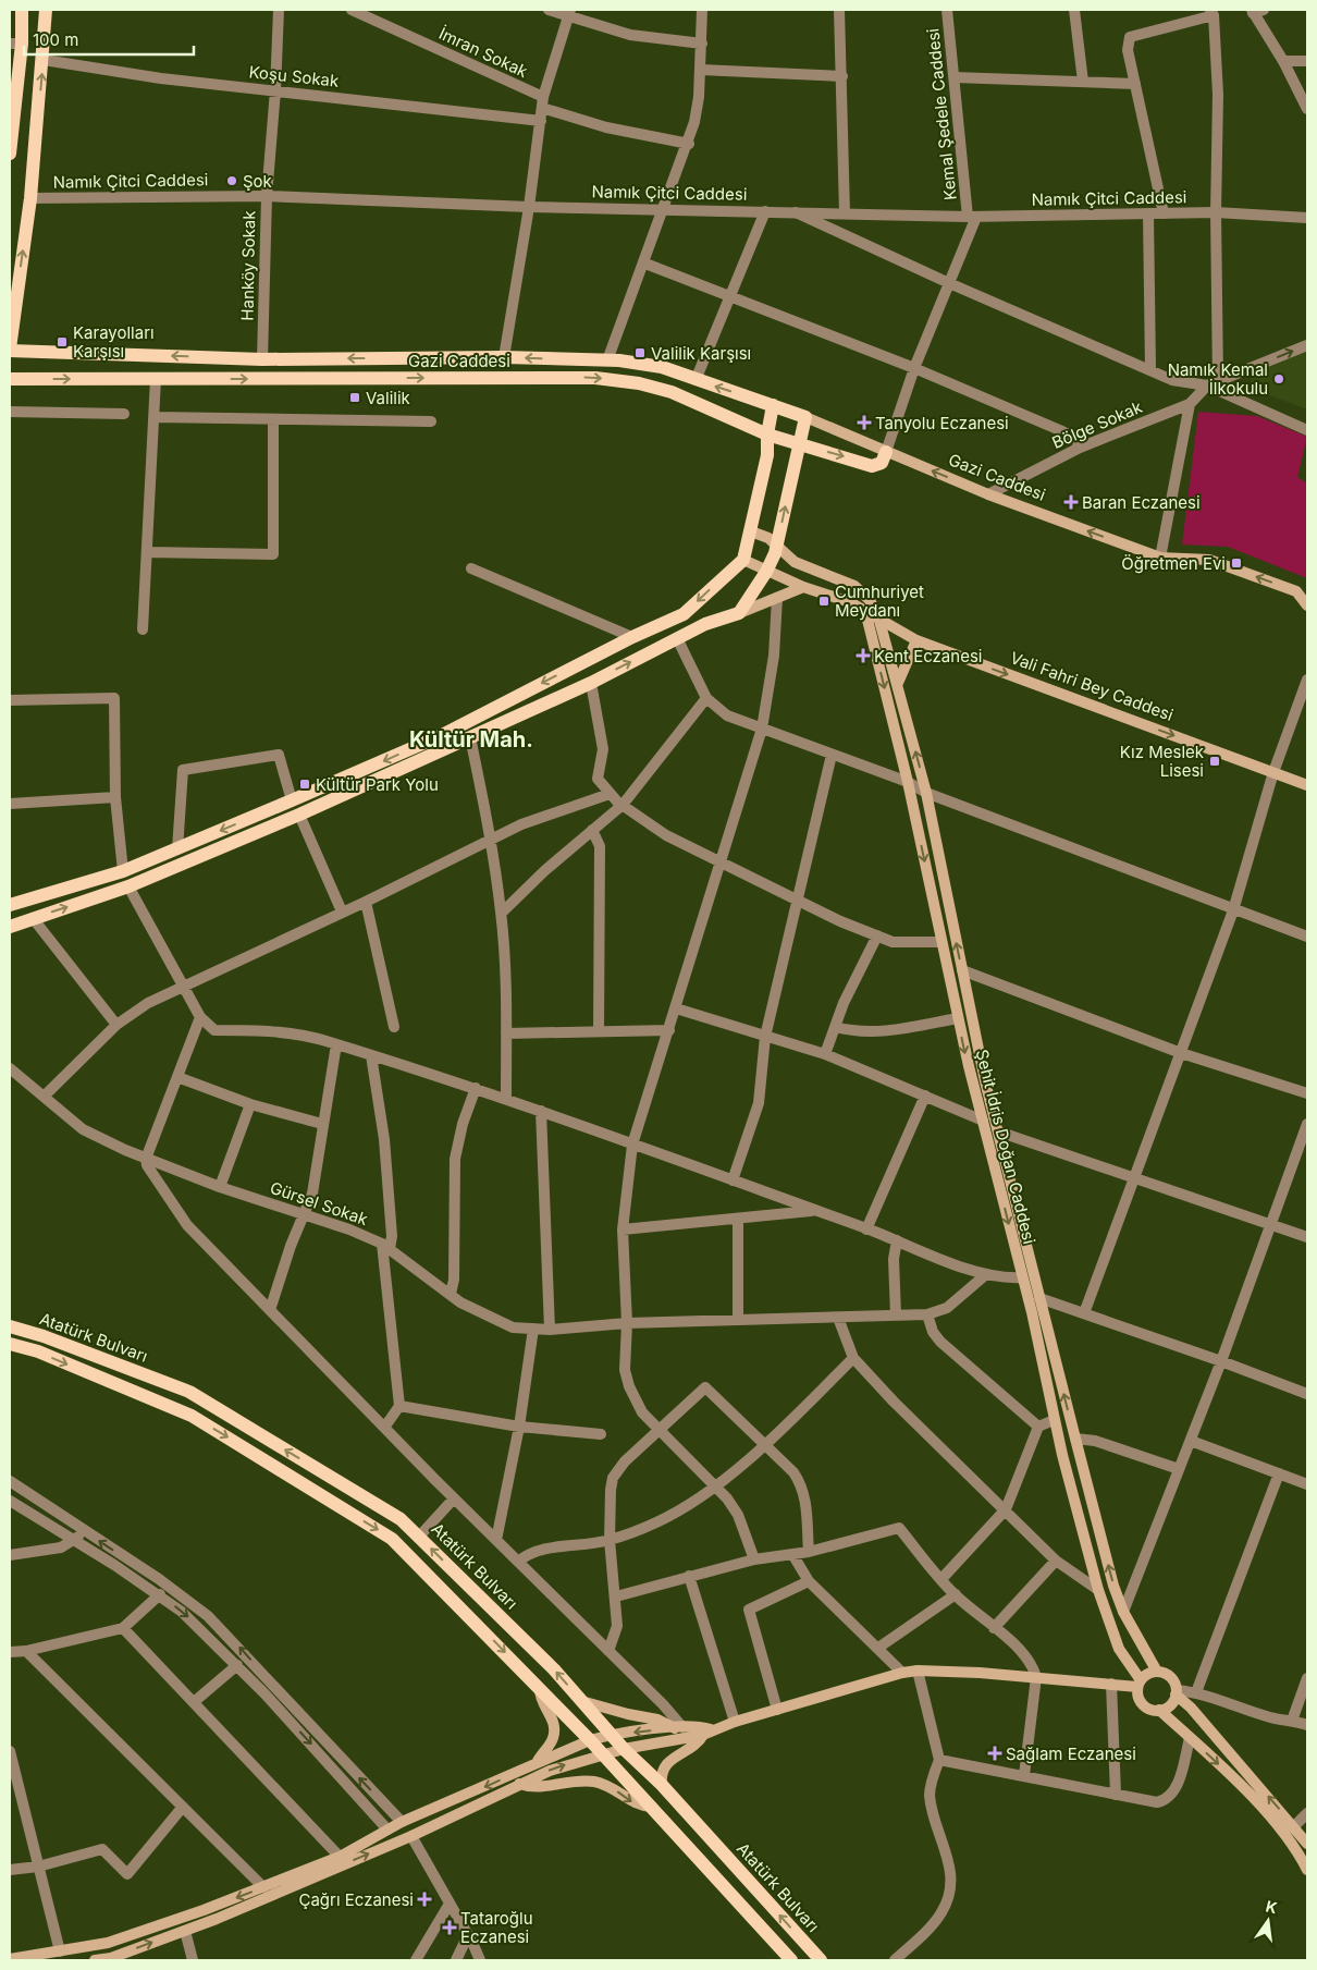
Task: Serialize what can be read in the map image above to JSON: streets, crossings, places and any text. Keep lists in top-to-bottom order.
{
  "streets": {
    "main road": [
      "Gazi Caddesi",
      "Vali Fahri Bey Caddesi",
      "Şehit İdris Doğan Caddesi",
      "Atatürk Bulvarı"
    ],
    "street": [
      "İmran Sokak",
      "Koşu Sokak",
      "Kemal Şedele Caddesi",
      "Namık Çitci Caddesi",
      "Hanköy Sokak",
      "Bölge Sokak",
      "Gürsel Sokak"
    ]
  },
  "crossings": [
    ["Koşu Sokak", "Hanköy Sokak"],
    ["Kemal Şedele Caddesi", "Namık Çitci Caddesi"],
    ["Namık Çitci Caddesi", "Hanköy Sokak"],
    ["Hanköy Sokak", "Gazi Caddesi"],
    ["Gazi Caddesi", "Bölge Sokak"],
    ["Vali Fahri Bey Caddesi", "Şehit İdris Doğan Caddesi"]
  ],
  "one_way": ["Vali Fahri Bey Caddesi"],
  "districts": ["Kültür Mah."],
  "places": {
    "other": ["Şok", "Namık Kemal İlkokulu"],
    "transit": [
      "Karayolları Karşısı",
      "Valilik Karşısı",
      "Valilik",
      "Öğretmen Evi",
      "Cumhuriyet Meydanı",
      "Kız Meslek Lisesi",
      "Kültür Park Yolu"
    ],
    "health": [
      "Tanyolu Eczanesi",
      "Baran Eczanesi",
      "Kent Eczanesi",
      "Sağlam Eczanesi",
      "Çağrı Eczanesi",
      "Tataroğlu Eczanesi"
    ]
  },
  "scale_bar": "100 m",
  "north": "top"
}
